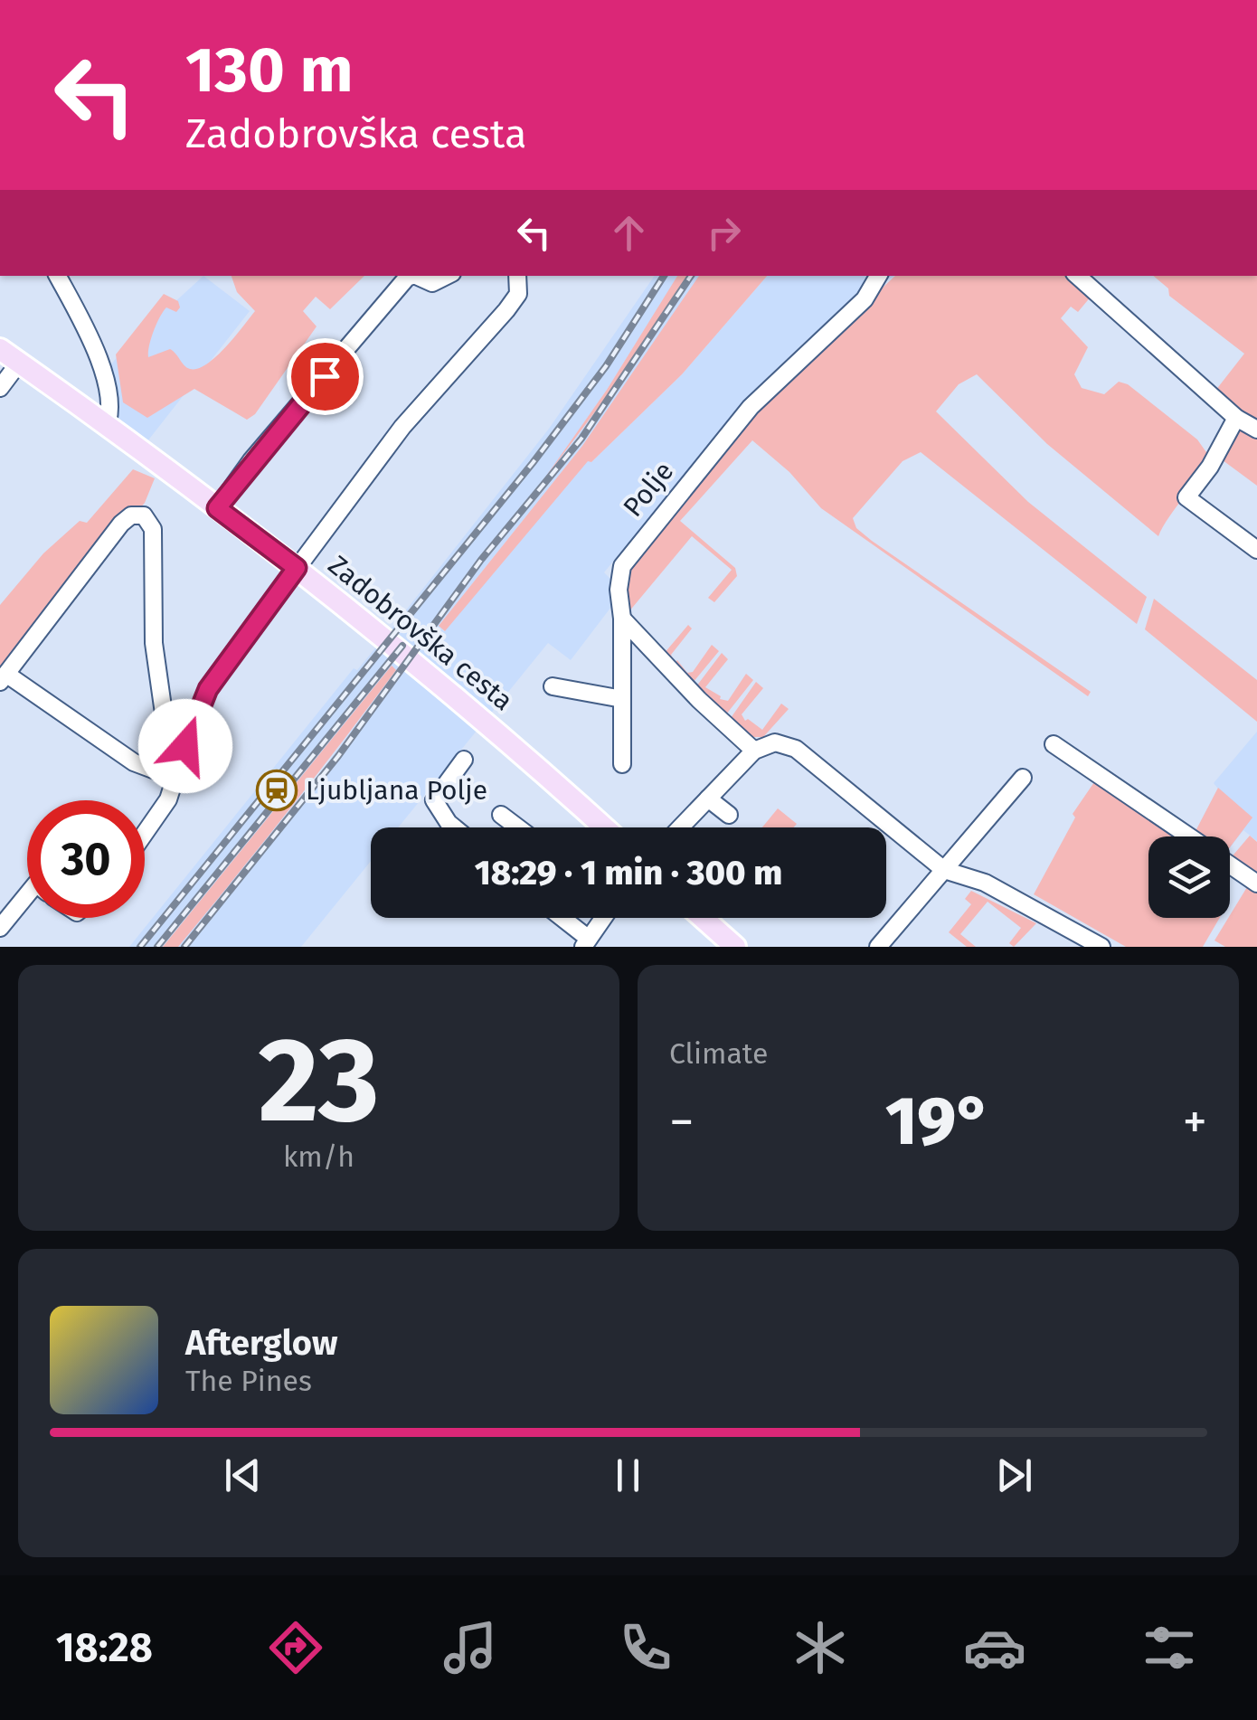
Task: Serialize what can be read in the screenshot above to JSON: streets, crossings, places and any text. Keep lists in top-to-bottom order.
{
  "streets": {
    "main road": ["Zadobrovška cesta"],
    "street": ["Polje"]
  },
  "places": {
    "station": ["Ljubljana Polje"]
  },
  "page": {
    "turn": ["130 m", "Zadobrovška cesta"],
    "limit": "30",
    "trip": "18:29 · 1 min · 300 m",
    "tile": [
      ["23", "km/h"],
      "Climate"
    ],
    "heat": ["−", "19°", "+"],
    "song": ["Afterglow", "The Pines"],
    "tabs": "18:28"
  }
}
